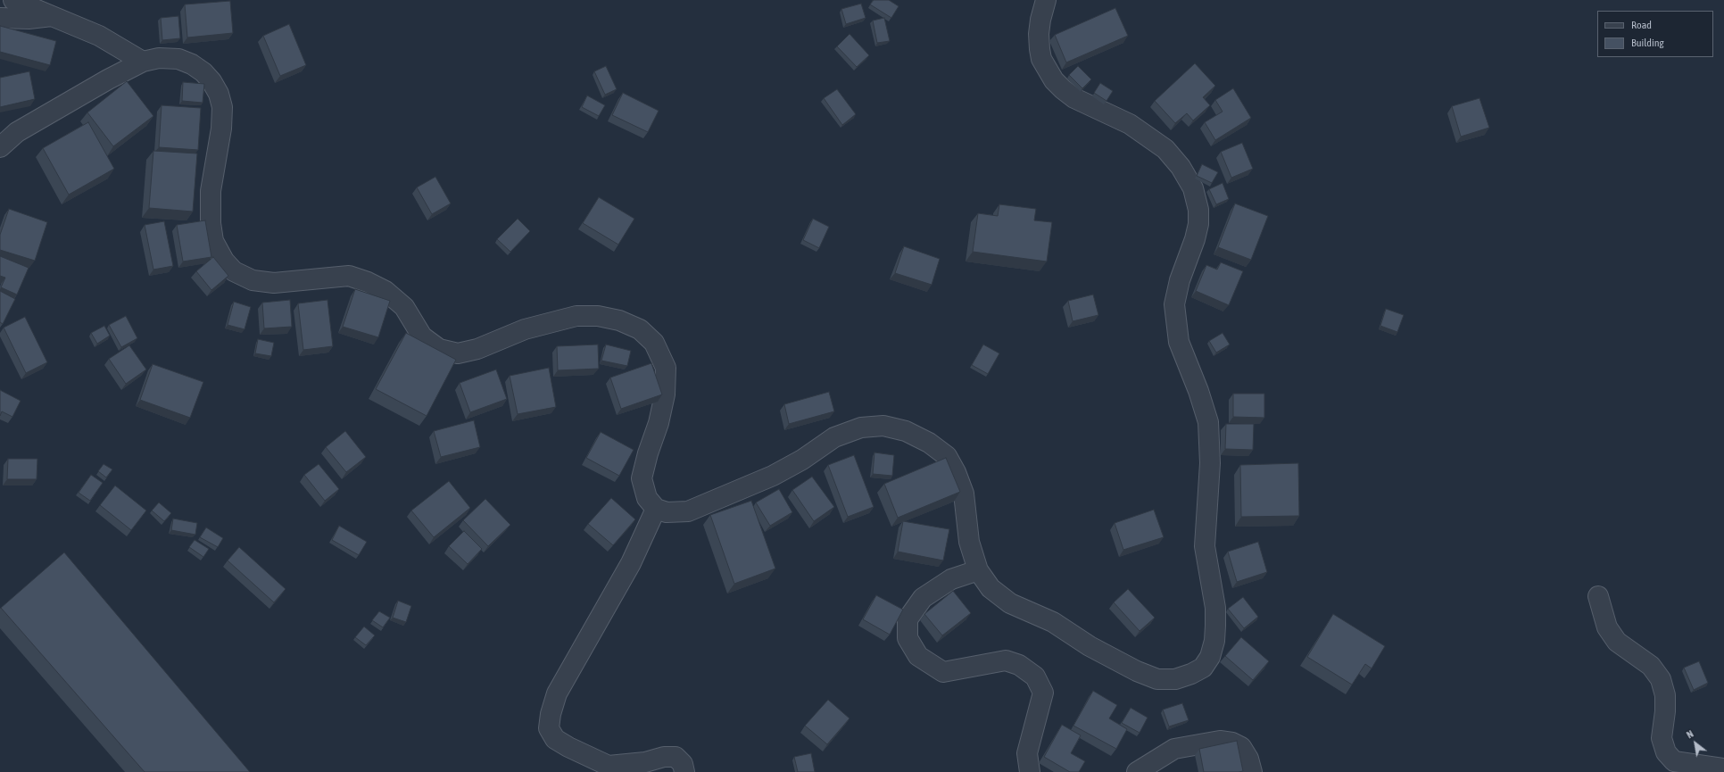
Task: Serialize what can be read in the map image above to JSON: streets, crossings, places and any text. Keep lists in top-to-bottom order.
{
  "legend": ["Road", "Building"],
  "north": "top left"
}
